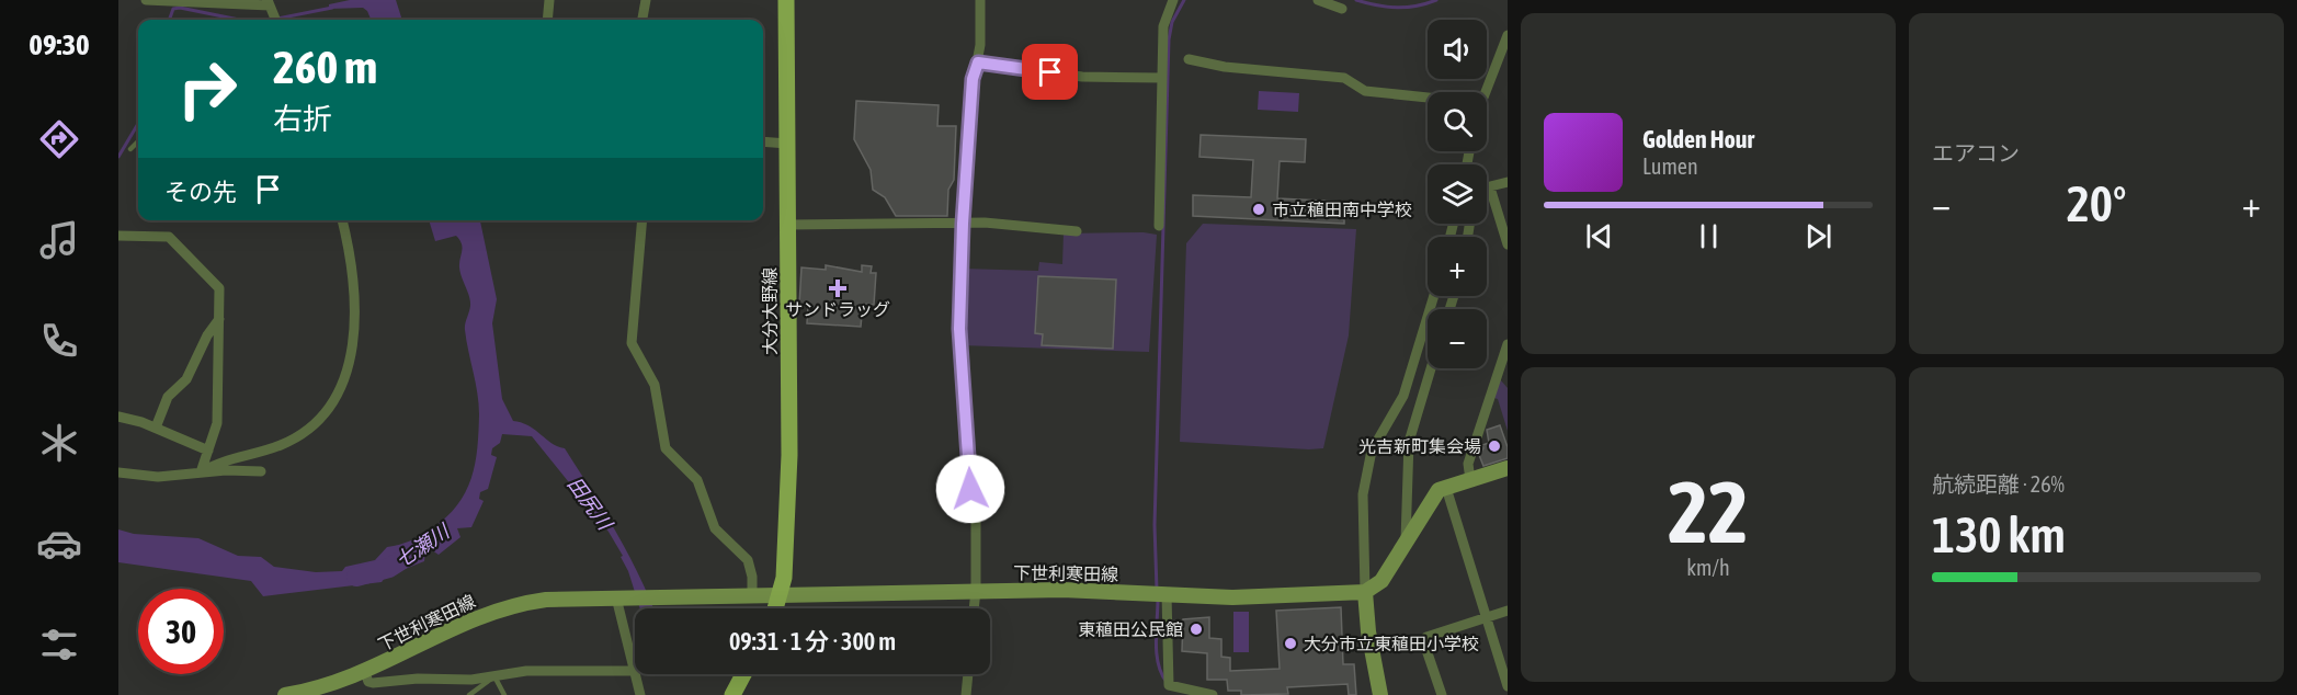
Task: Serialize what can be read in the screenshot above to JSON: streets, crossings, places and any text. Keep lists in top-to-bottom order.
{
  "streets": {
    "main road": ["大分大野線", "下世利寒田線"]
  },
  "crossings": [
    ["大分大野線", "下世利寒田線"]
  ],
  "water": ["田尻川", "七瀬川"],
  "places": {
    "other": [
      "市立稙田南中学校",
      "光吉新町集会場",
      "東稙田公民館",
      "大分市立東稙田小学校"
    ],
    "health": ["サンドラッグ"]
  },
  "page": {
    "tabs": "09:30",
    "tile": [
      "エアコン",
      ["22", "km/h"],
      ["航続距離 · 26%", "130 km"]
    ],
    "map_buttons": ["+", "−"],
    "turn": ["260 m", "右折"],
    "song": ["Golden Hour", "Lumen"],
    "then": "その先",
    "heat": ["−", "20°", "+"],
    "limit": "30",
    "trip": "09:31 · 1 分 · 300 m"
  }
}
